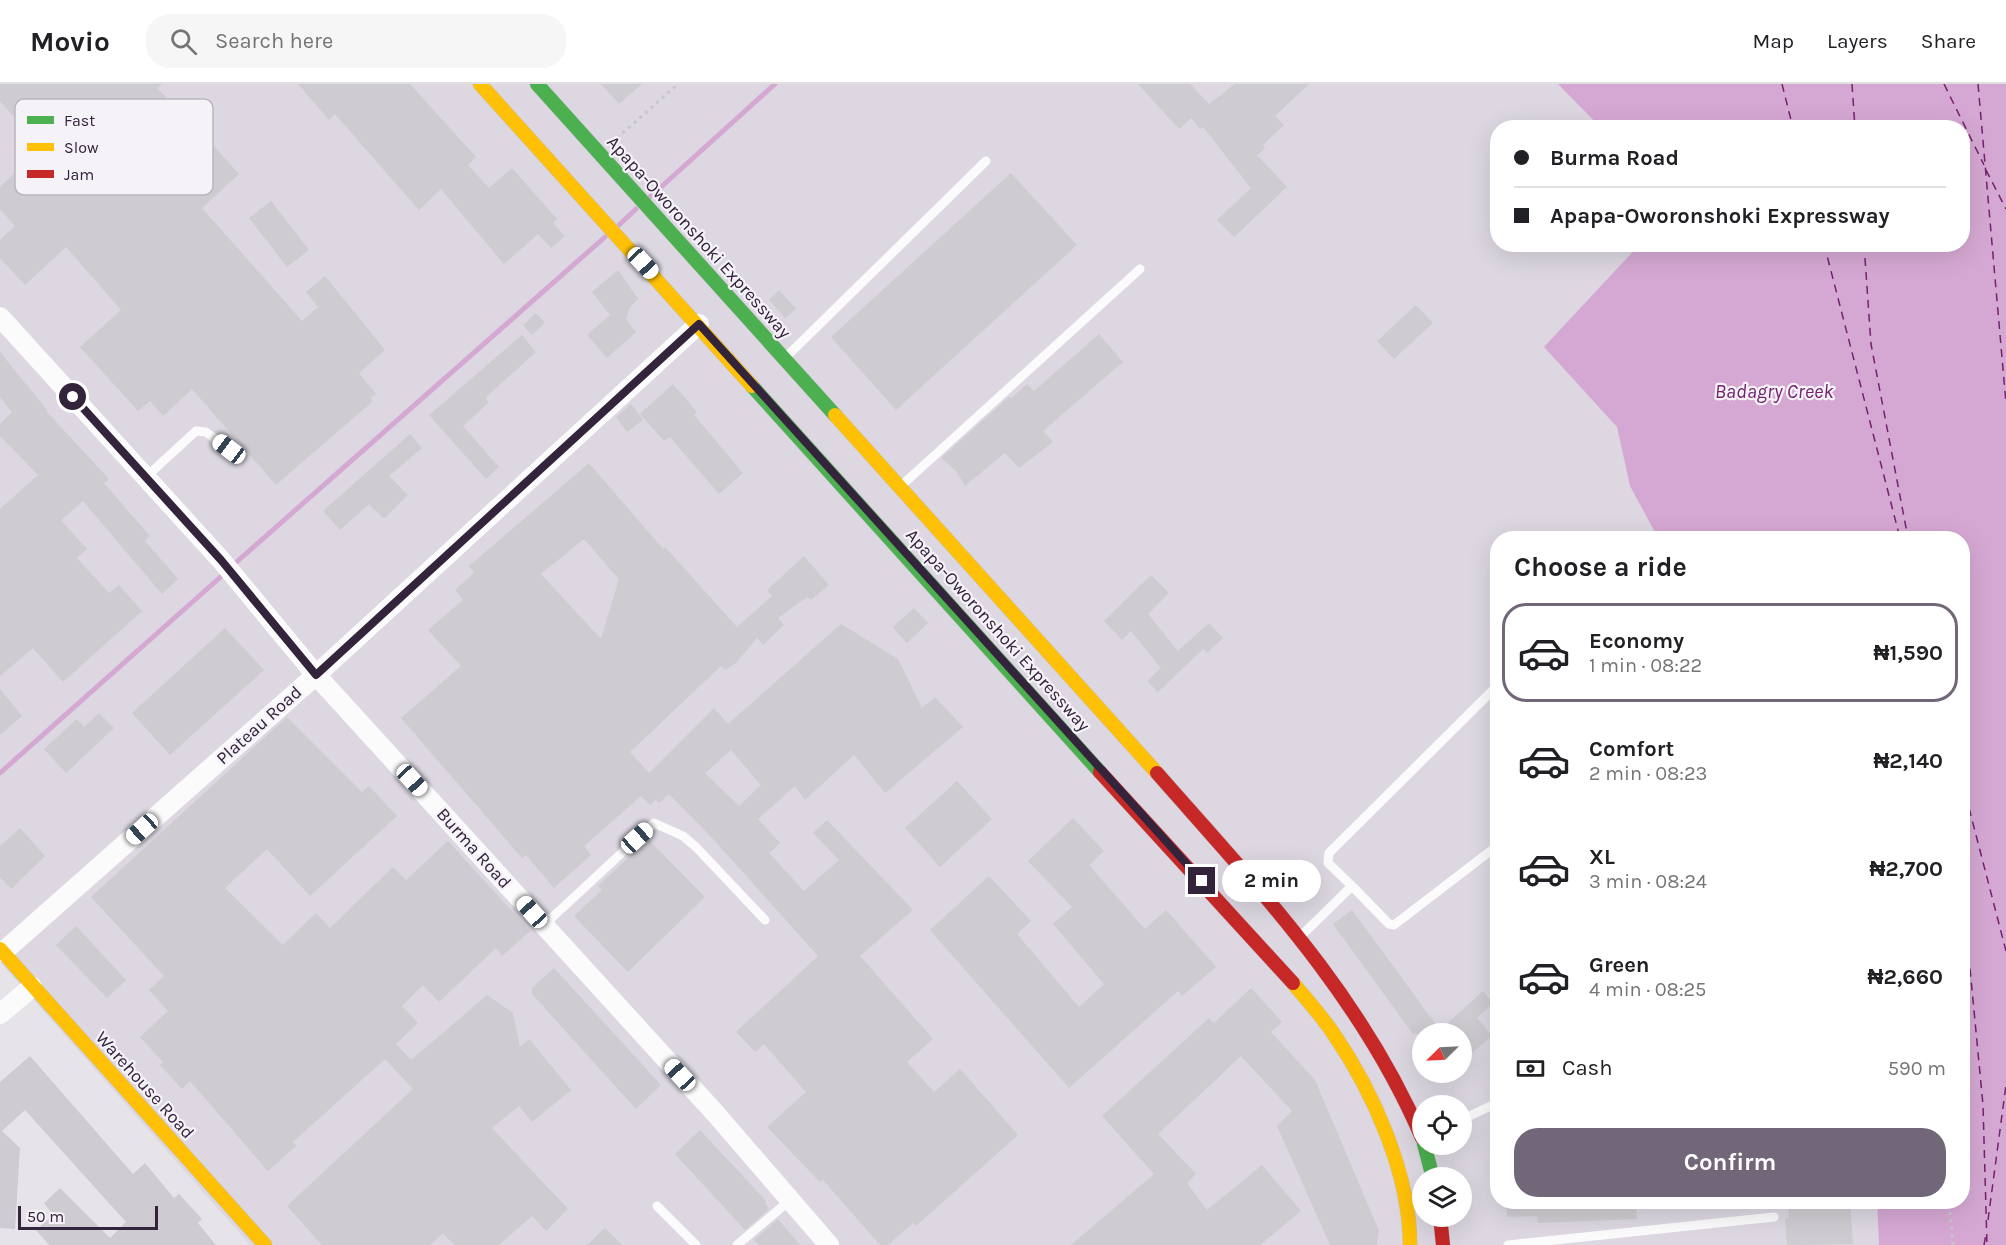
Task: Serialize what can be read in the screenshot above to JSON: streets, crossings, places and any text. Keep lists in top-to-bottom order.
{
  "streets": {
    "main road": ["Apapa-Oworonshoki Expressway", "Warehouse Road"],
    "street": ["Plateau Road", "Burma Road"]
  },
  "crossings": [
    ["Apapa-Oworonshoki Expressway", "Plateau Road"],
    ["Plateau Road", "Burma Road"],
    ["Plateau Road", "Warehouse Road"]
  ],
  "water": ["Badagry Creek"],
  "legend": ["Fast", "Slow", "Jam"],
  "scale_bar": "50 m",
  "north": "bottom left",
  "page": {
    "header": "Movio",
    "search": "Search here",
    "nav": ["Map", "Layers", "Share"],
    "banner": ["Burma Road", "Apapa-Oworonshoki Expressway"],
    "heading": "Choose a ride",
    "list": [
      {
        "name": "Economy",
        "note": "1 min · 08:22",
        "value": "₦1,590"
      },
      {
        "name": "Comfort",
        "note": "2 min · 08:23",
        "value": "₦2,140"
      },
      {
        "name": "XL",
        "note": "3 min · 08:24",
        "value": "₦2,700"
      },
      {
        "name": "Green",
        "note": "4 min · 08:25",
        "value": "₦2,660"
      }
    ],
    "bubble": "2 min",
    "pay": ["Cash", "590 m"],
    "buttons": "Confirm",
    "scale": "50 m"
  }
}
